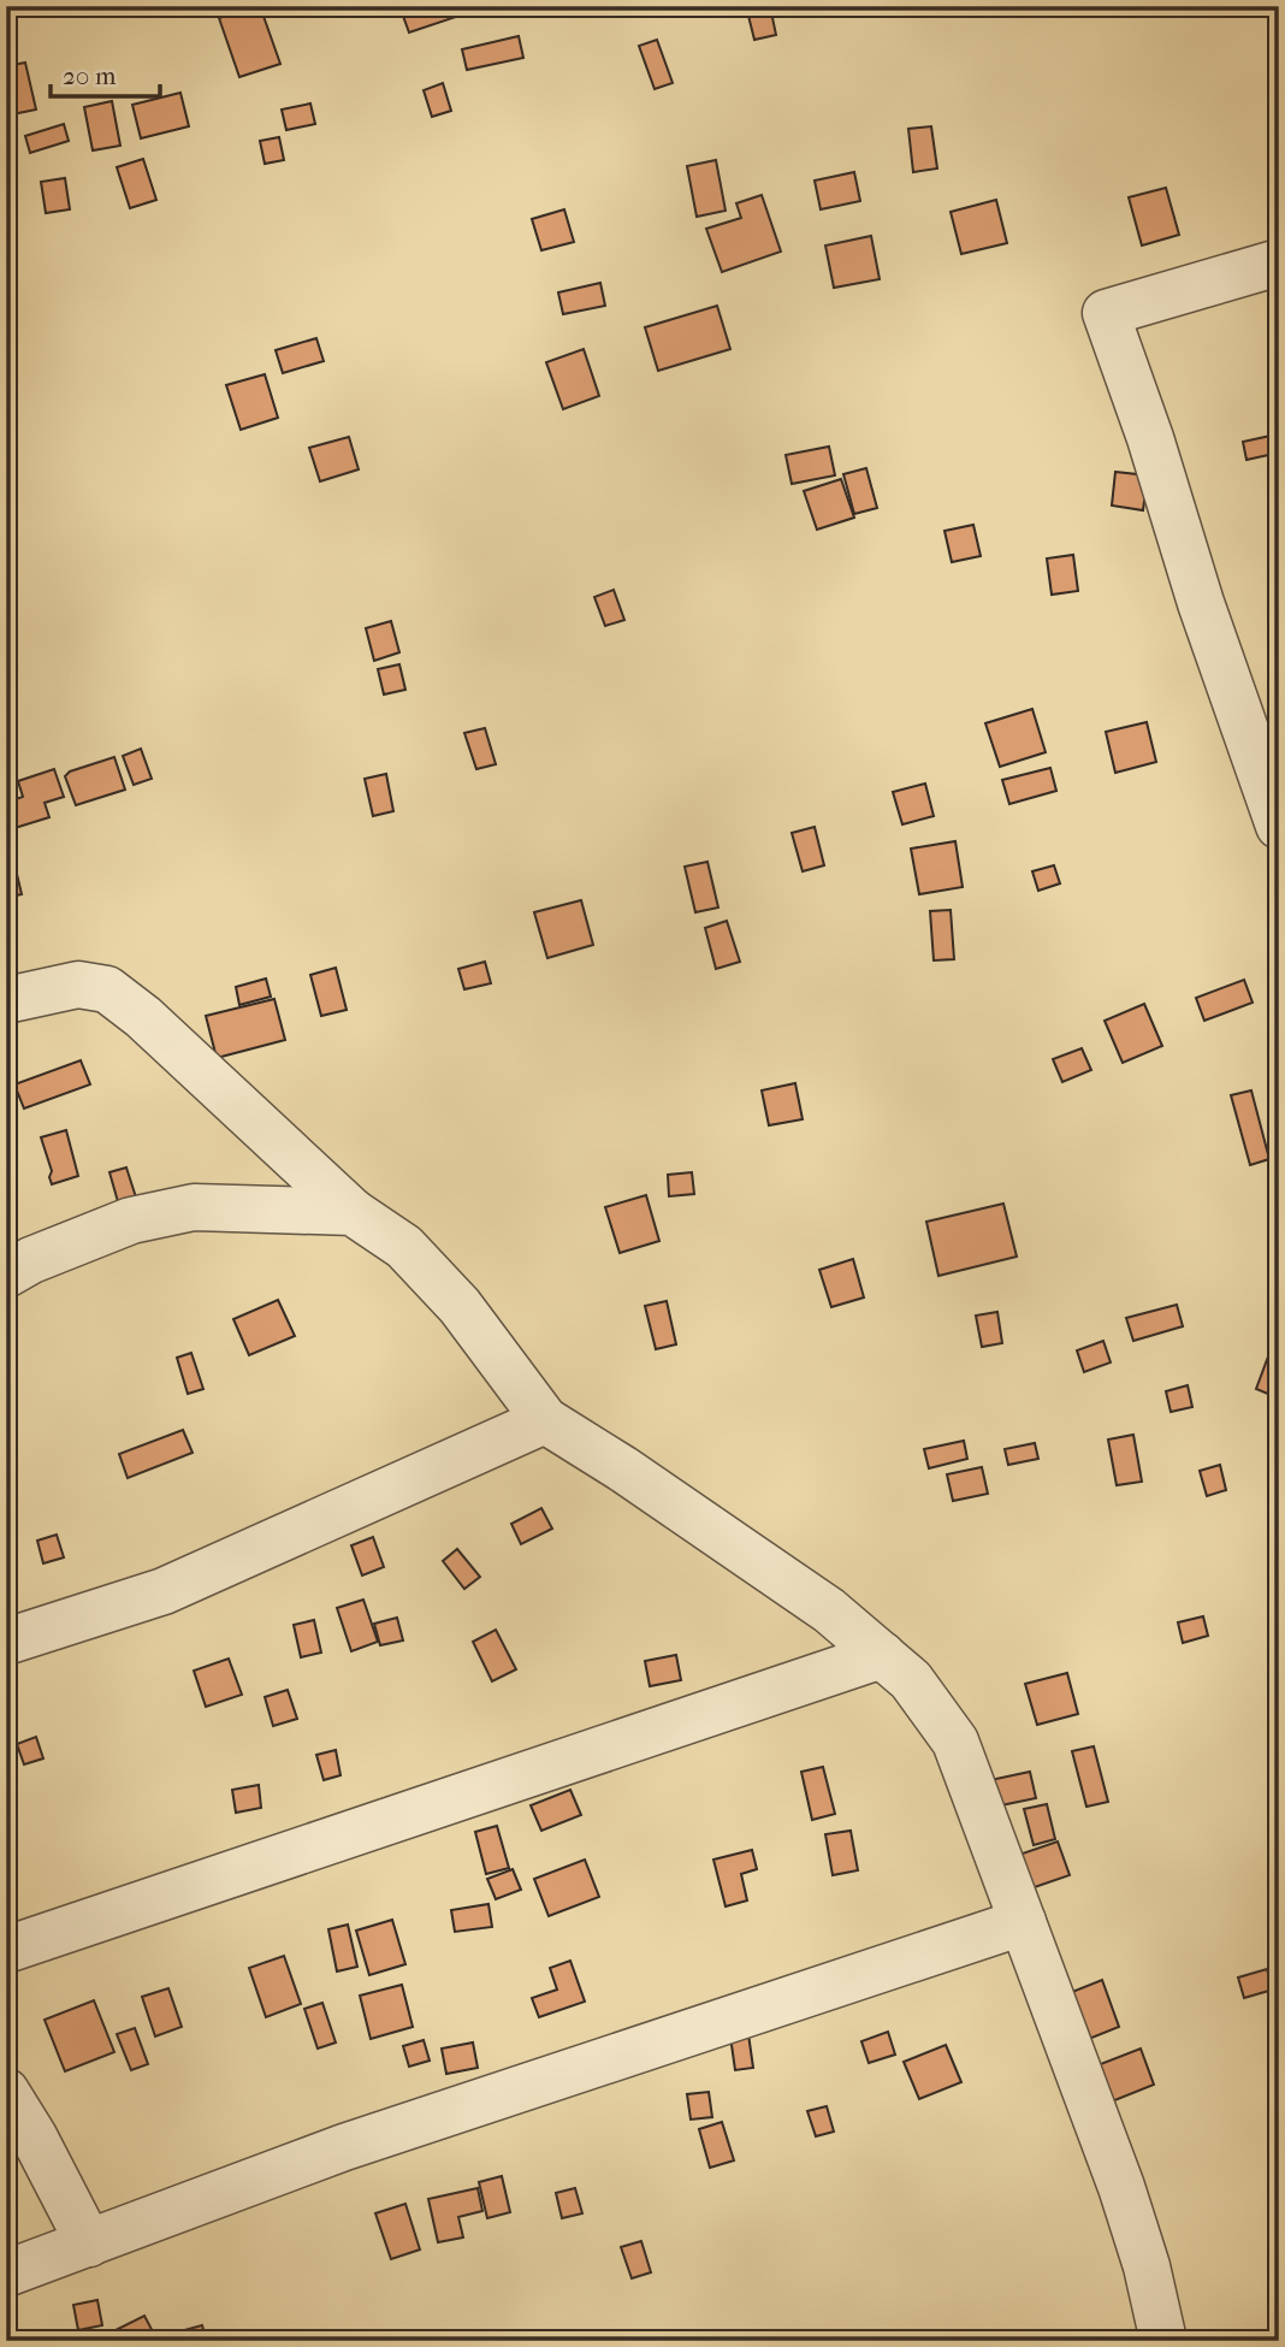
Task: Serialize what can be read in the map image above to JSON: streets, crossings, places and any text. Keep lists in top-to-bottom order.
{
  "scale_bar": "20 m"
}
